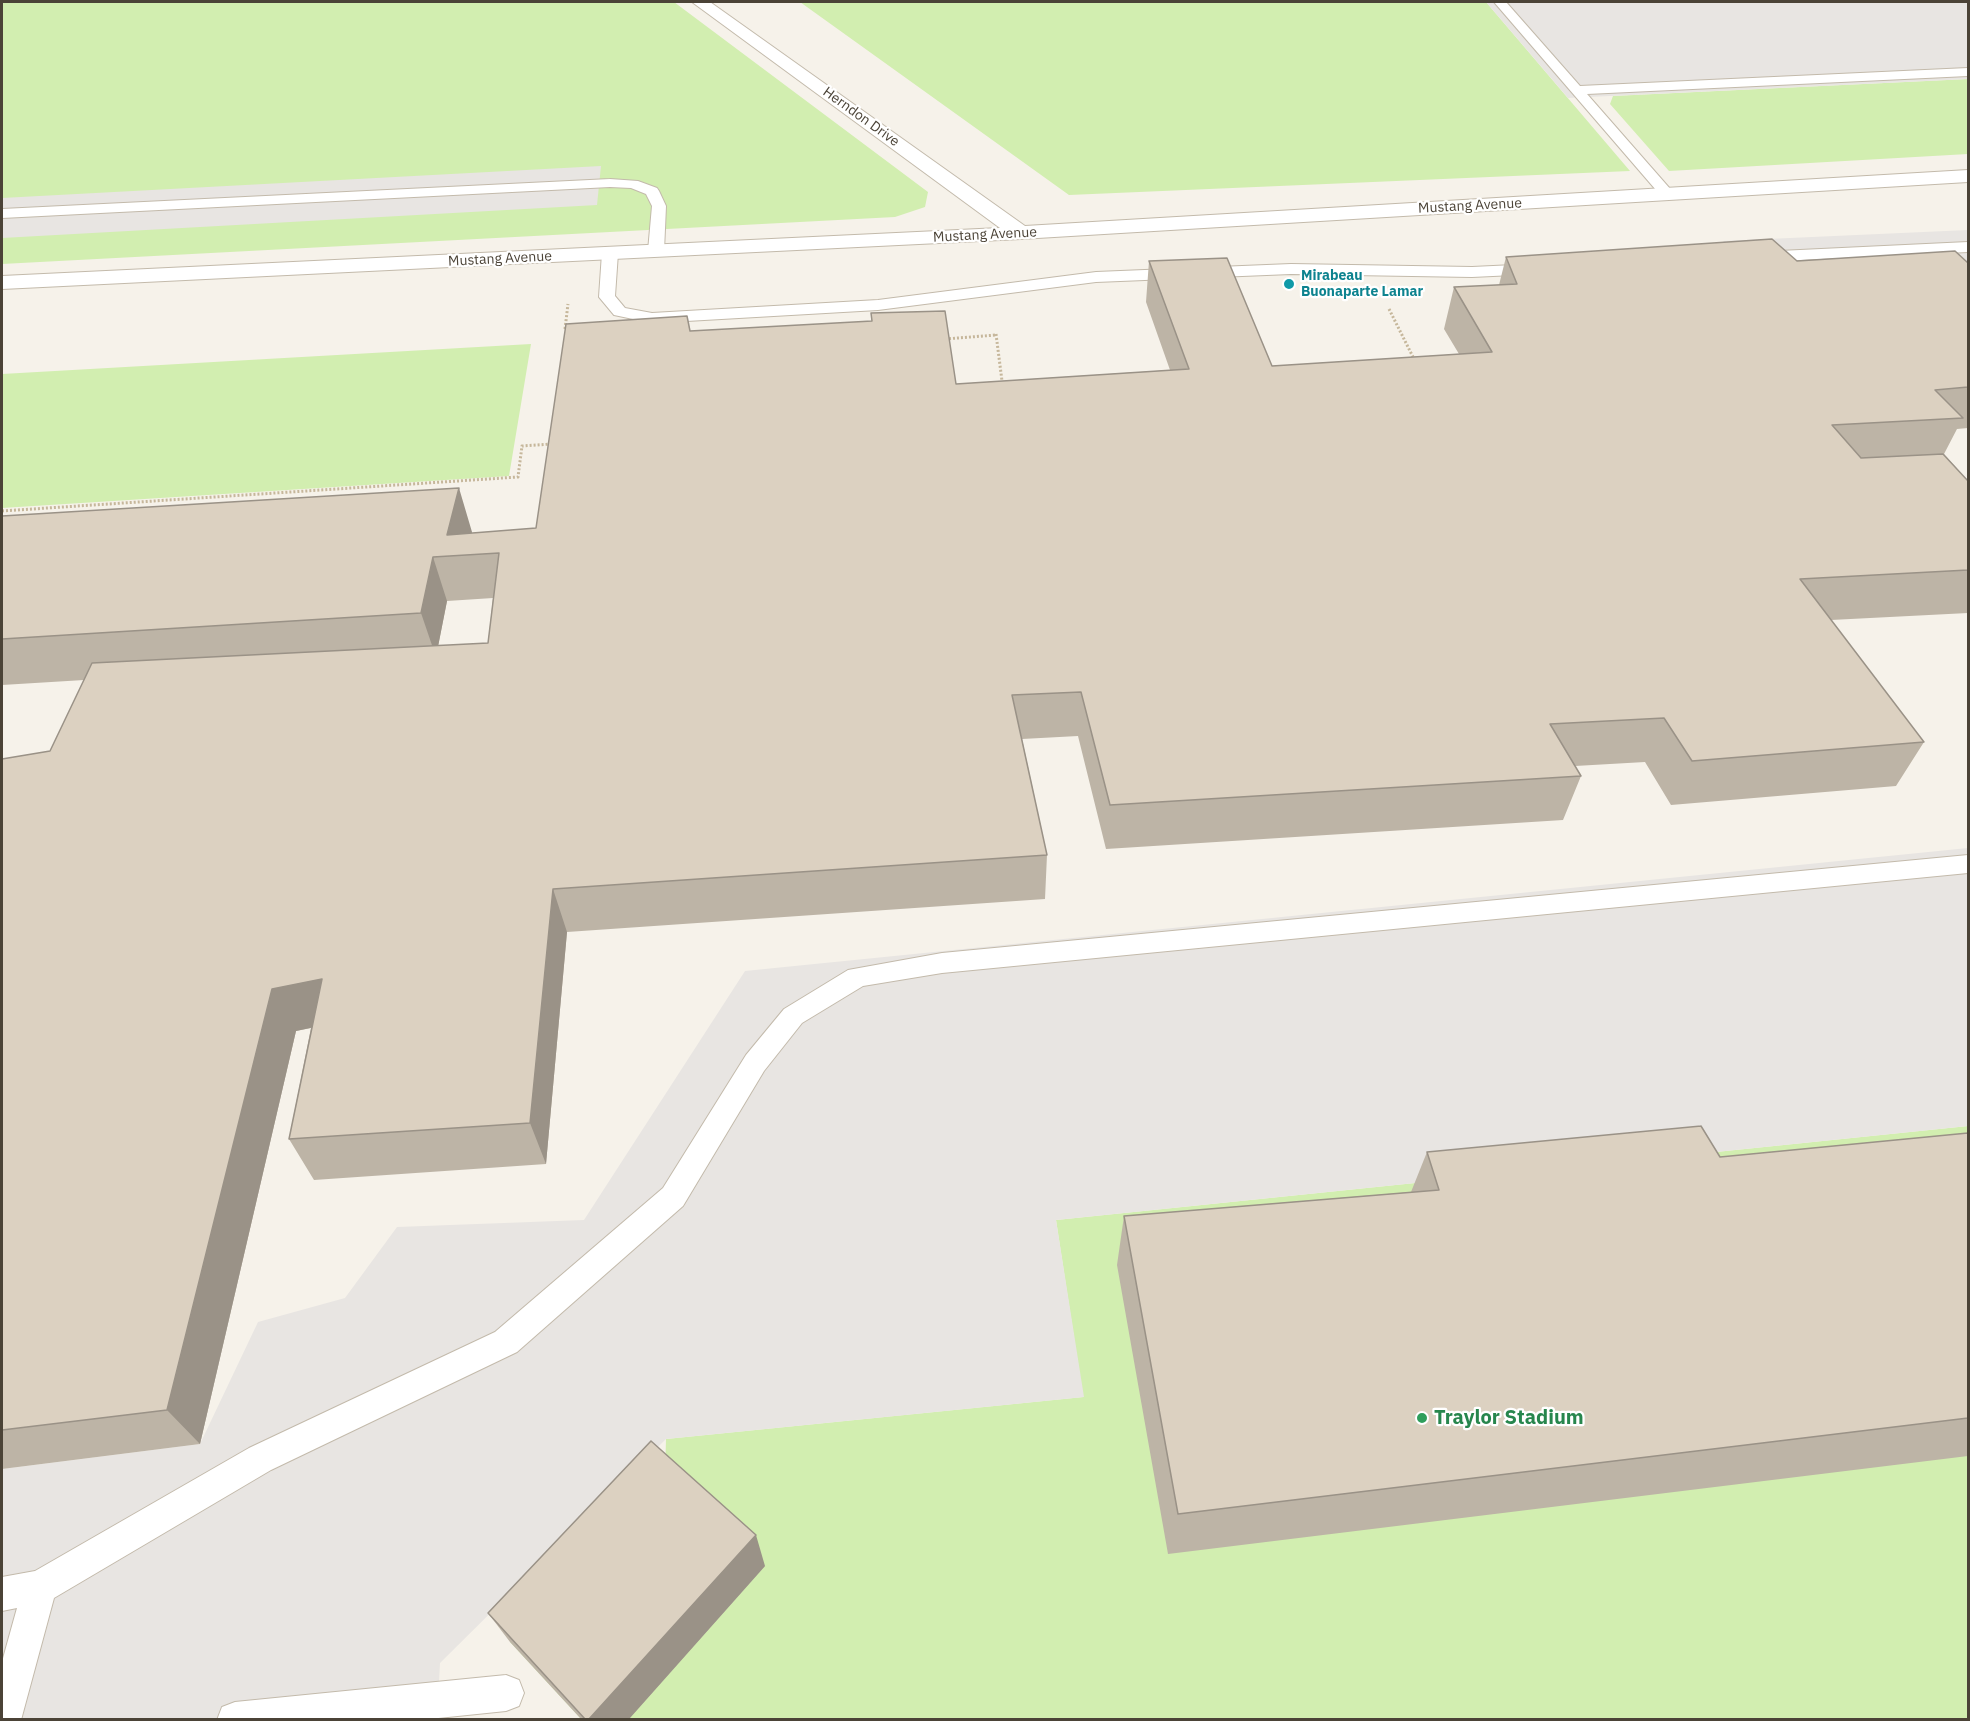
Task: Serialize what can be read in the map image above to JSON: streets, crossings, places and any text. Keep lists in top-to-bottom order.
{
  "streets": {
    "street": ["Herndon Drive", "Mustang Avenue"]
  },
  "crossings": [
    ["Herndon Drive", "Mustang Avenue"]
  ],
  "places": ["Mirabeau Buonaparte Lamar", "Traylor Stadium"]
}
